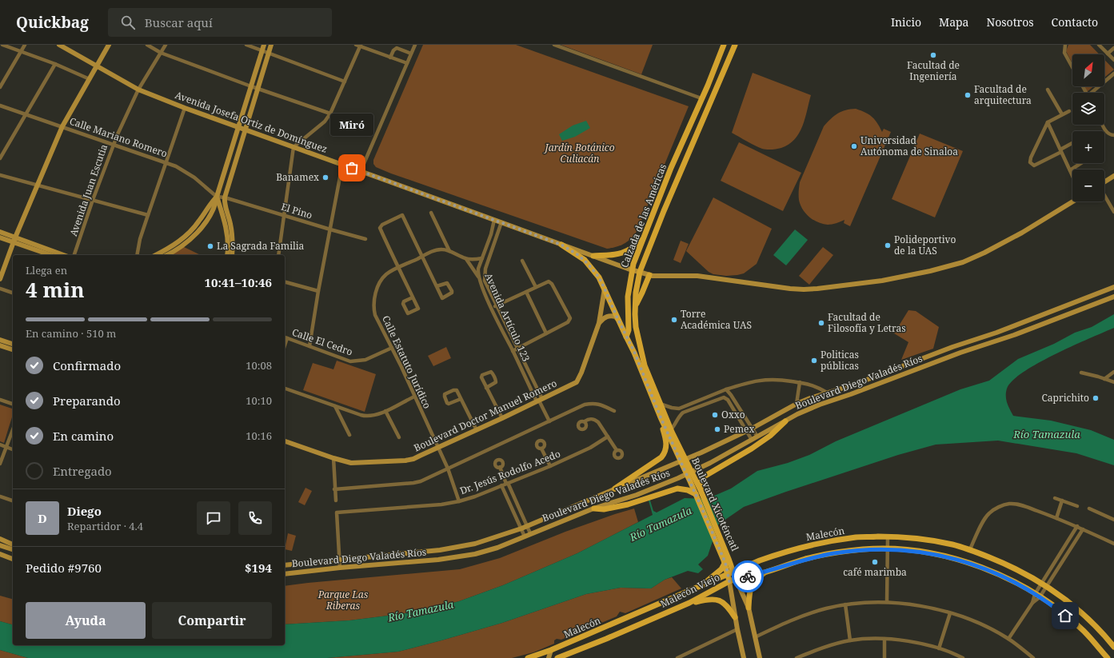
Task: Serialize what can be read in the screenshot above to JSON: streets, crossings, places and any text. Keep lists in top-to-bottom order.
{
  "streets": {
    "main road": [
      "Avenida Josefa Ortiz de Domínguez",
      "Calzada de las Américas",
      "Boulevard Diego Valadés Ríos",
      "Boulevard Doctor Manuel Romero",
      "Boulevard Xicoténcatl",
      "Malecón",
      "Malecón Viejo"
    ],
    "street": [
      "Calle Mariano Romero",
      "Avenida Juan Escutia",
      "El Pino",
      "Avenida Artículo 123",
      "Calle El Cedro",
      "Calle Estatuto Jurídico",
      "Dr. Jesús Rodolfo Acedo"
    ]
  },
  "crossings": [
    ["Avenida Josefa Ortiz de Domínguez", "Avenida Juan Escutia"],
    ["Avenida Josefa Ortiz de Domínguez", "Calzada de las Américas"],
    ["Avenida Josefa Ortiz de Domínguez", "Avenida Artículo 123"],
    ["Calle Mariano Romero", "Avenida Juan Escutia"],
    ["Calzada de las Américas", "Boulevard Xicoténcatl"],
    ["Avenida Artículo 123", "Boulevard Doctor Manuel Romero"],
    ["Calle El Cedro", "Calle Estatuto Jurídico"],
    ["Calle Estatuto Jurídico", "Boulevard Doctor Manuel Romero"],
    ["Calle Estatuto Jurídico", "Dr. Jesús Rodolfo Acedo"],
    ["Boulevard Diego Valadés Ríos", "Dr. Jesús Rodolfo Acedo"],
    ["Boulevard Xicoténcatl", "Malecón"],
    ["Boulevard Xicoténcatl", "Malecón Viejo"]
  ],
  "water": ["Río Tamazula"],
  "parks": ["Jardín Botánico Culiacán", "Parque Las Riberas"],
  "places": [
    "Facultad de Ingeniería",
    "Facultad de arquitectura",
    "Universidad Autónoma de Sinaloa",
    "Miró",
    "Banamex",
    "Polideportivo de la UAS",
    "La Sagrada Familia",
    "Torre Académica UAS",
    "Facultad de Filosofía y Letras",
    "Politicas públicas",
    "Caprichito",
    "Oxxo",
    "Pemex",
    "café marimba"
  ],
  "north": "top right",
  "page": {
    "header": "Quickbag",
    "search": "Buscar aquí",
    "nav": [
      "Inicio",
      "Mapa",
      "Nosotros",
      "Contacto"
    ],
    "map_buttons": ["+", "−"],
    "bubble": "Miró",
    "heading": ["4 min", "Llega en", "10:41–10:46"],
    "panel": [
      "Diego",
      "Repartidor · 4.4",
      "Pedido #9760",
      "$194"
    ],
    "bar": "En camino · 510 m",
    "list": [
      ["Confirmado", "10:08"],
      ["Preparando", "10:10"],
      ["En camino", "10:16"],
      "Entregado"
    ],
    "round": "D",
    "buttons": ["Ayuda", "Compartir"]
  }
}
